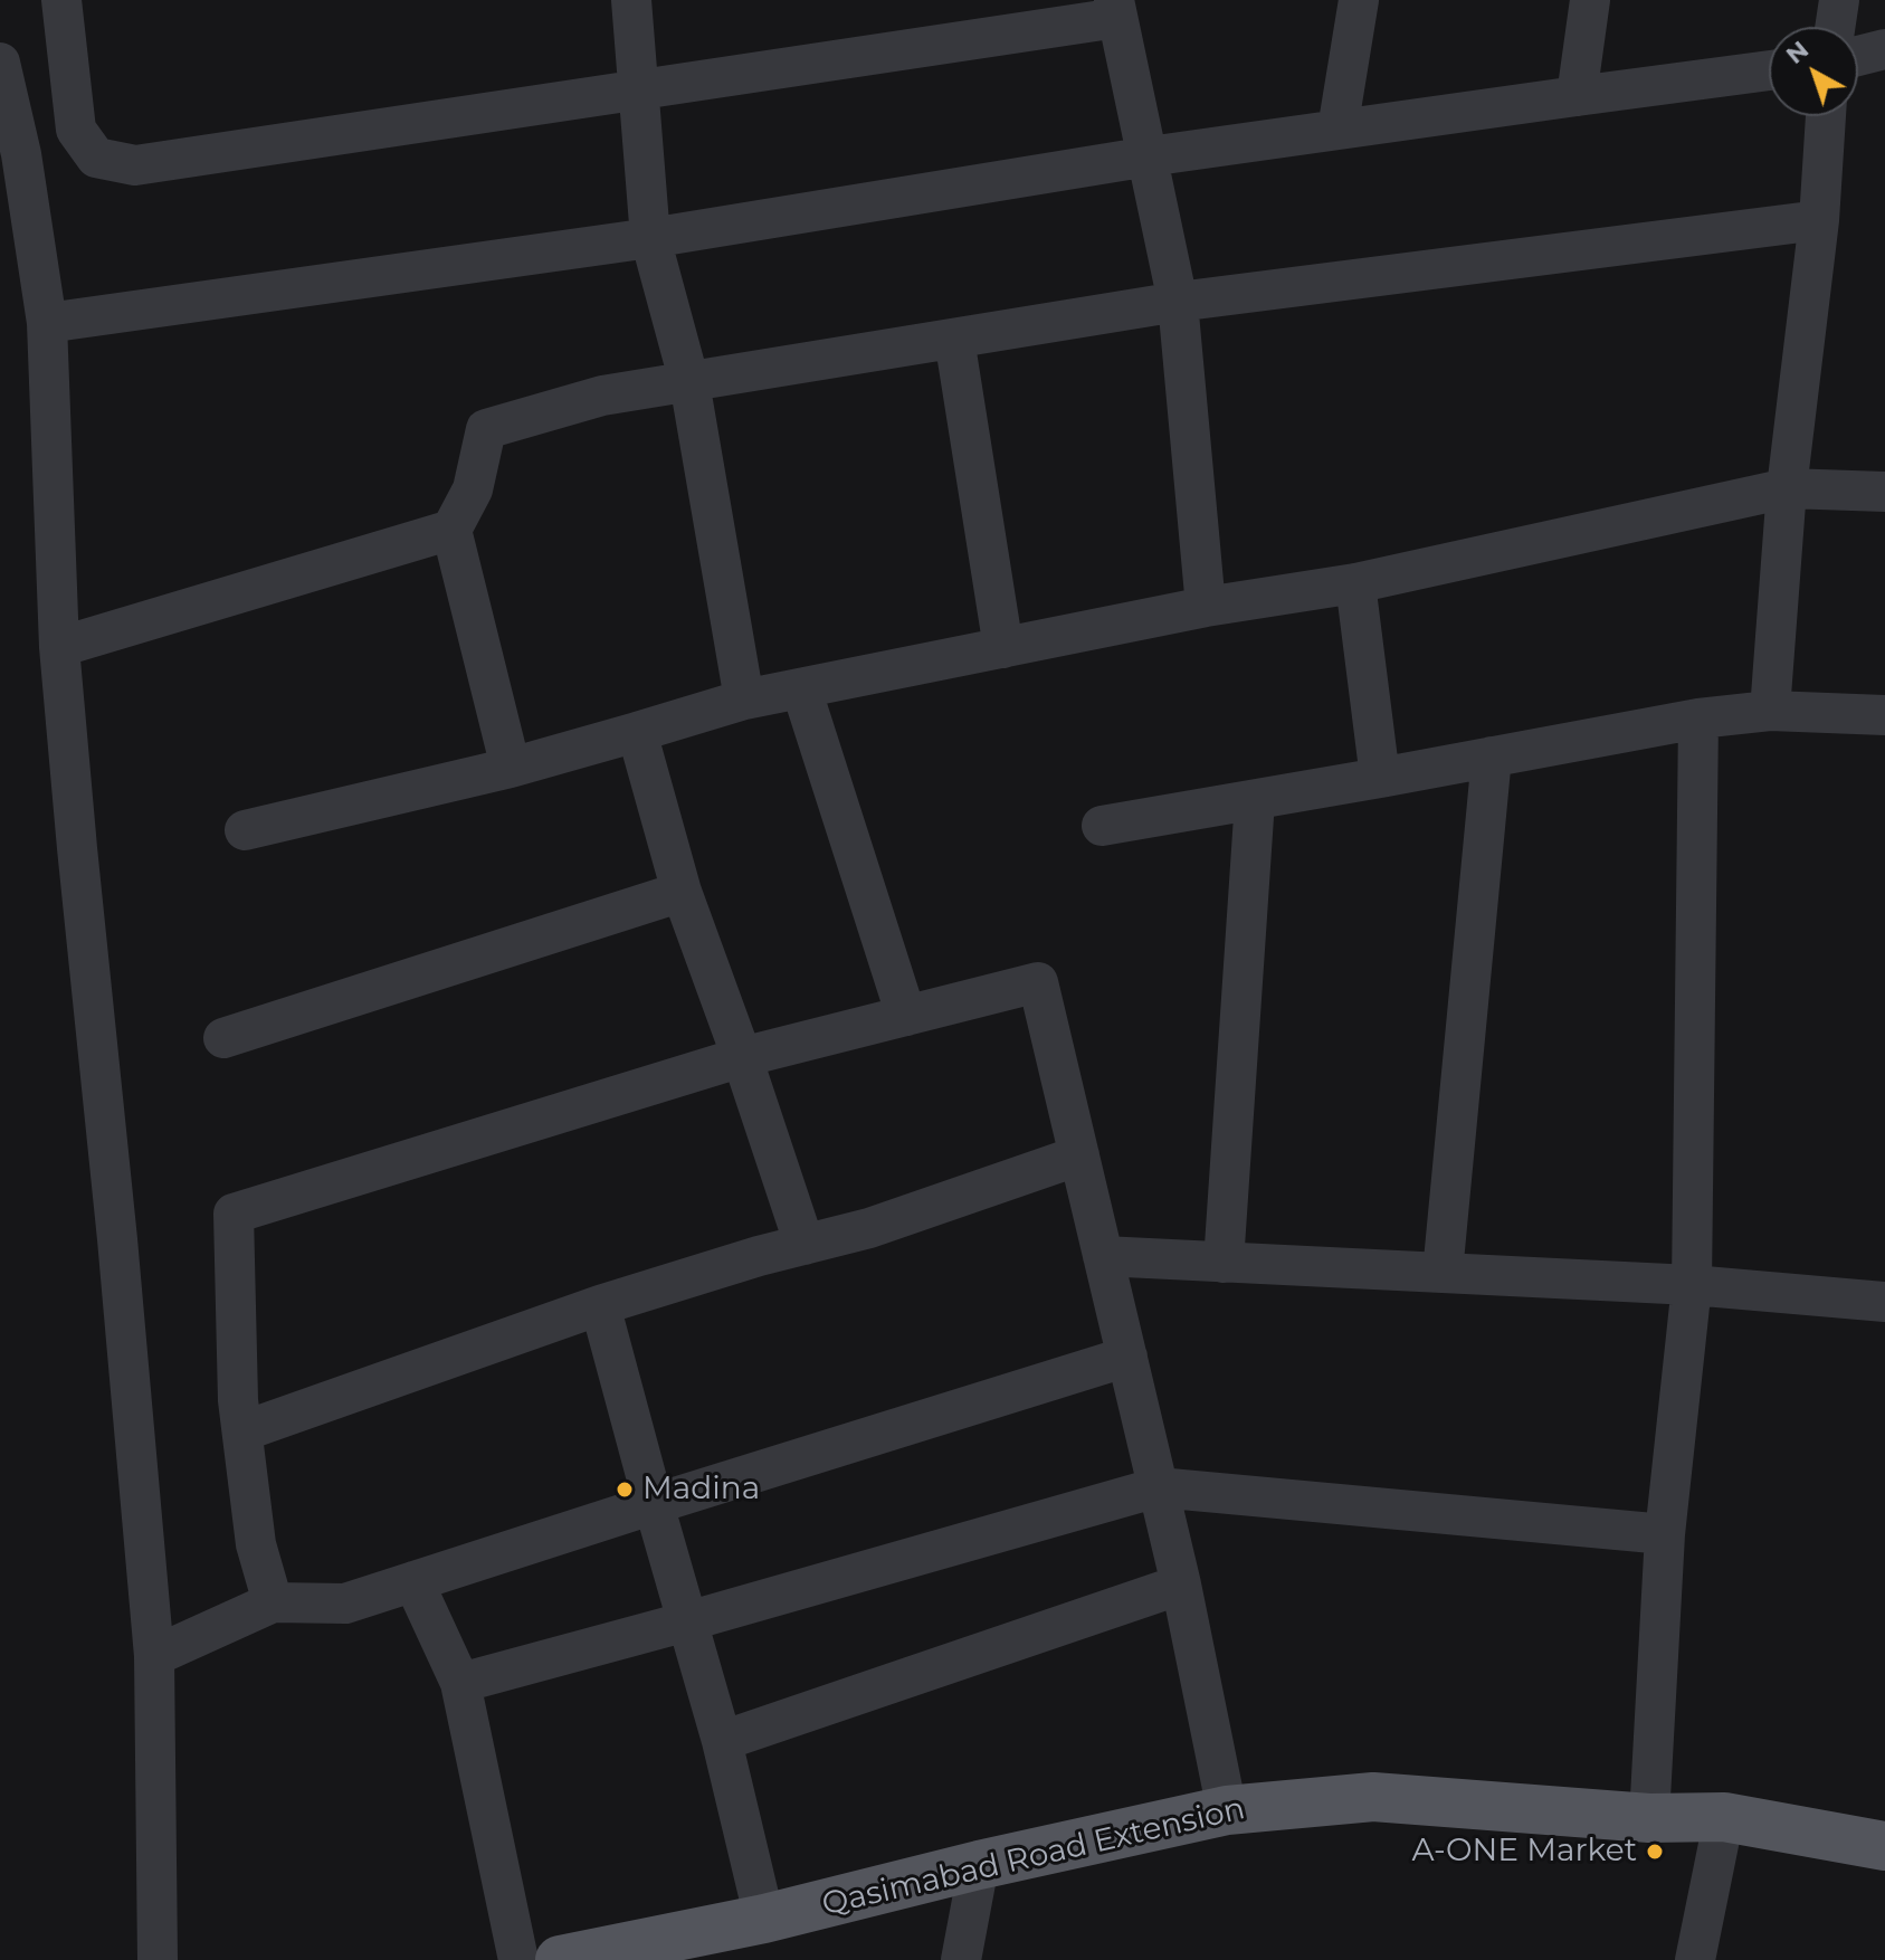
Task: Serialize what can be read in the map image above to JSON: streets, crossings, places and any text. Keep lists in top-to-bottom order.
{
  "streets": {
    "main road": ["Qasimabad Road Extension"]
  },
  "places": ["Madina", "A-ONE Market"],
  "north": "top left"
}
